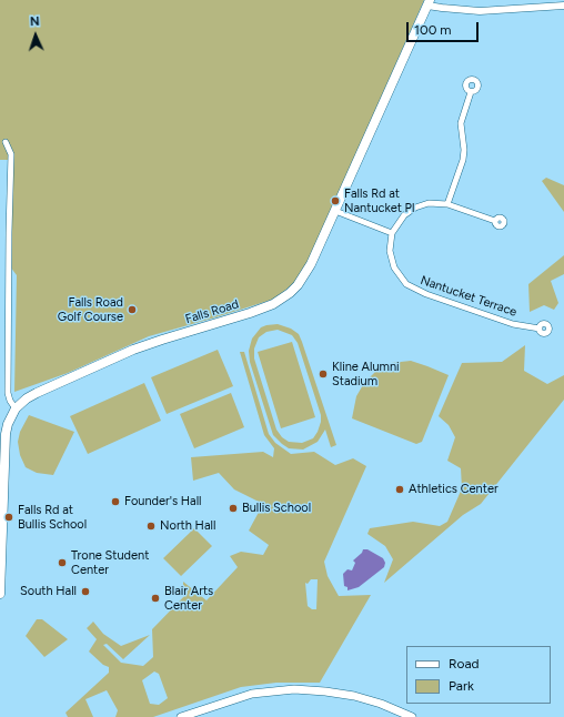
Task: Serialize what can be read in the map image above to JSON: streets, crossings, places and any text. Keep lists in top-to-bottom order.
{
  "streets": {
    "main road": ["Falls Road"],
    "street": ["Nantucket Terrace"]
  },
  "places": [
    "Falls Rd at Nantucket Pl",
    "Falls Road Golf Course",
    "Kline Alumni Stadium",
    "Athletics Center",
    "Founder's Hall",
    "Bullis School",
    "Falls Rd at Bullis School",
    "North Hall",
    "Trone Student Center",
    "South Hall",
    "Blair Arts Center"
  ],
  "legend": ["Road", "Park"],
  "scale_bar": "100 m",
  "north": "top"
}
